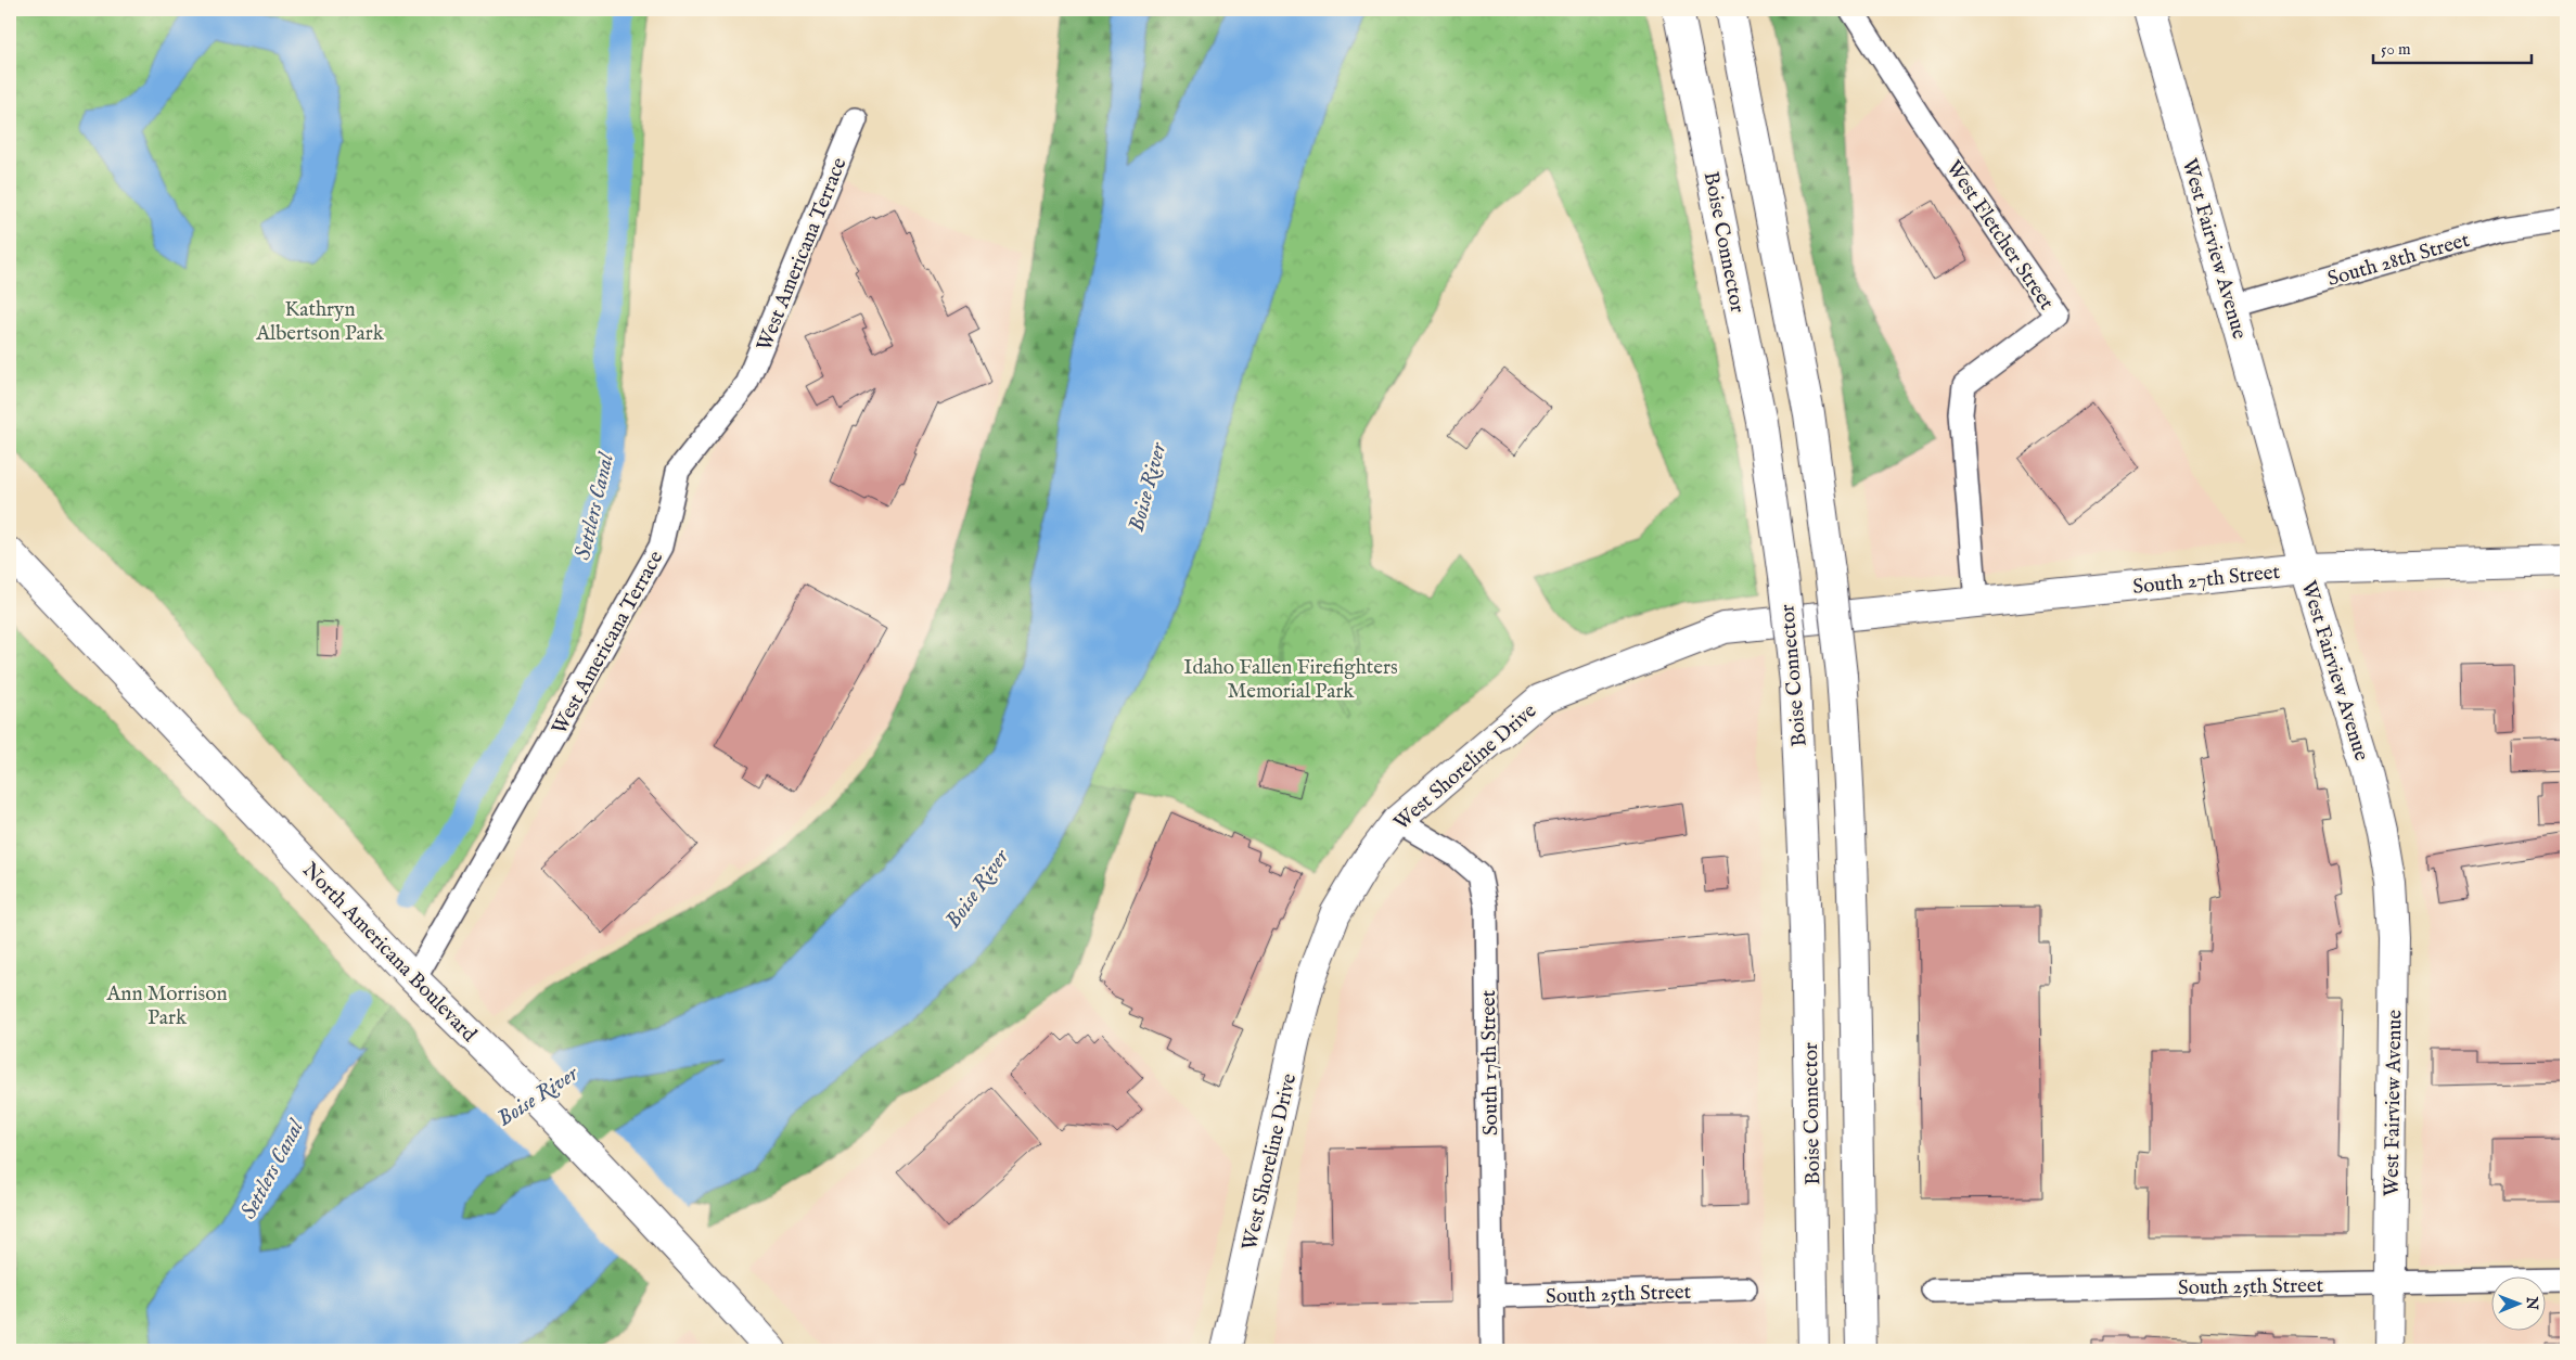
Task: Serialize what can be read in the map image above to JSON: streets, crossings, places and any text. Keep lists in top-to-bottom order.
{
  "streets": {
    "main road": [
      "Boise Connector",
      "West Fairview Avenue",
      "South 27th Street",
      "West Shoreline Drive",
      "North Americana Boulevard"
    ],
    "street": [
      "West Fletcher Street",
      "West Americana Terrace",
      "South 28th Street",
      "South 17th Street",
      "South 25th Street"
    ]
  },
  "crossings": [
    ["West Fletcher Street", "South 27th Street"],
    ["West Fletcher Street", "West Shoreline Drive"],
    ["West Fairview Avenue", "South 28th Street"],
    ["West Fairview Avenue", "South 27th Street"],
    ["West Fairview Avenue", "South 25th Street"],
    ["West Americana Terrace", "North Americana Boulevard"],
    ["South 27th Street", "West Shoreline Drive"],
    ["West Shoreline Drive", "South 17th Street"],
    ["South 17th Street", "South 25th Street"]
  ],
  "water": ["Boise River", "Settlers Canal"],
  "parks": ["Kathryn Albertson Park", "Idaho Fallen Firefighters Memorial Park", "Ann Morrison Park"],
  "scale_bar": "50 m",
  "north": "right"
}
